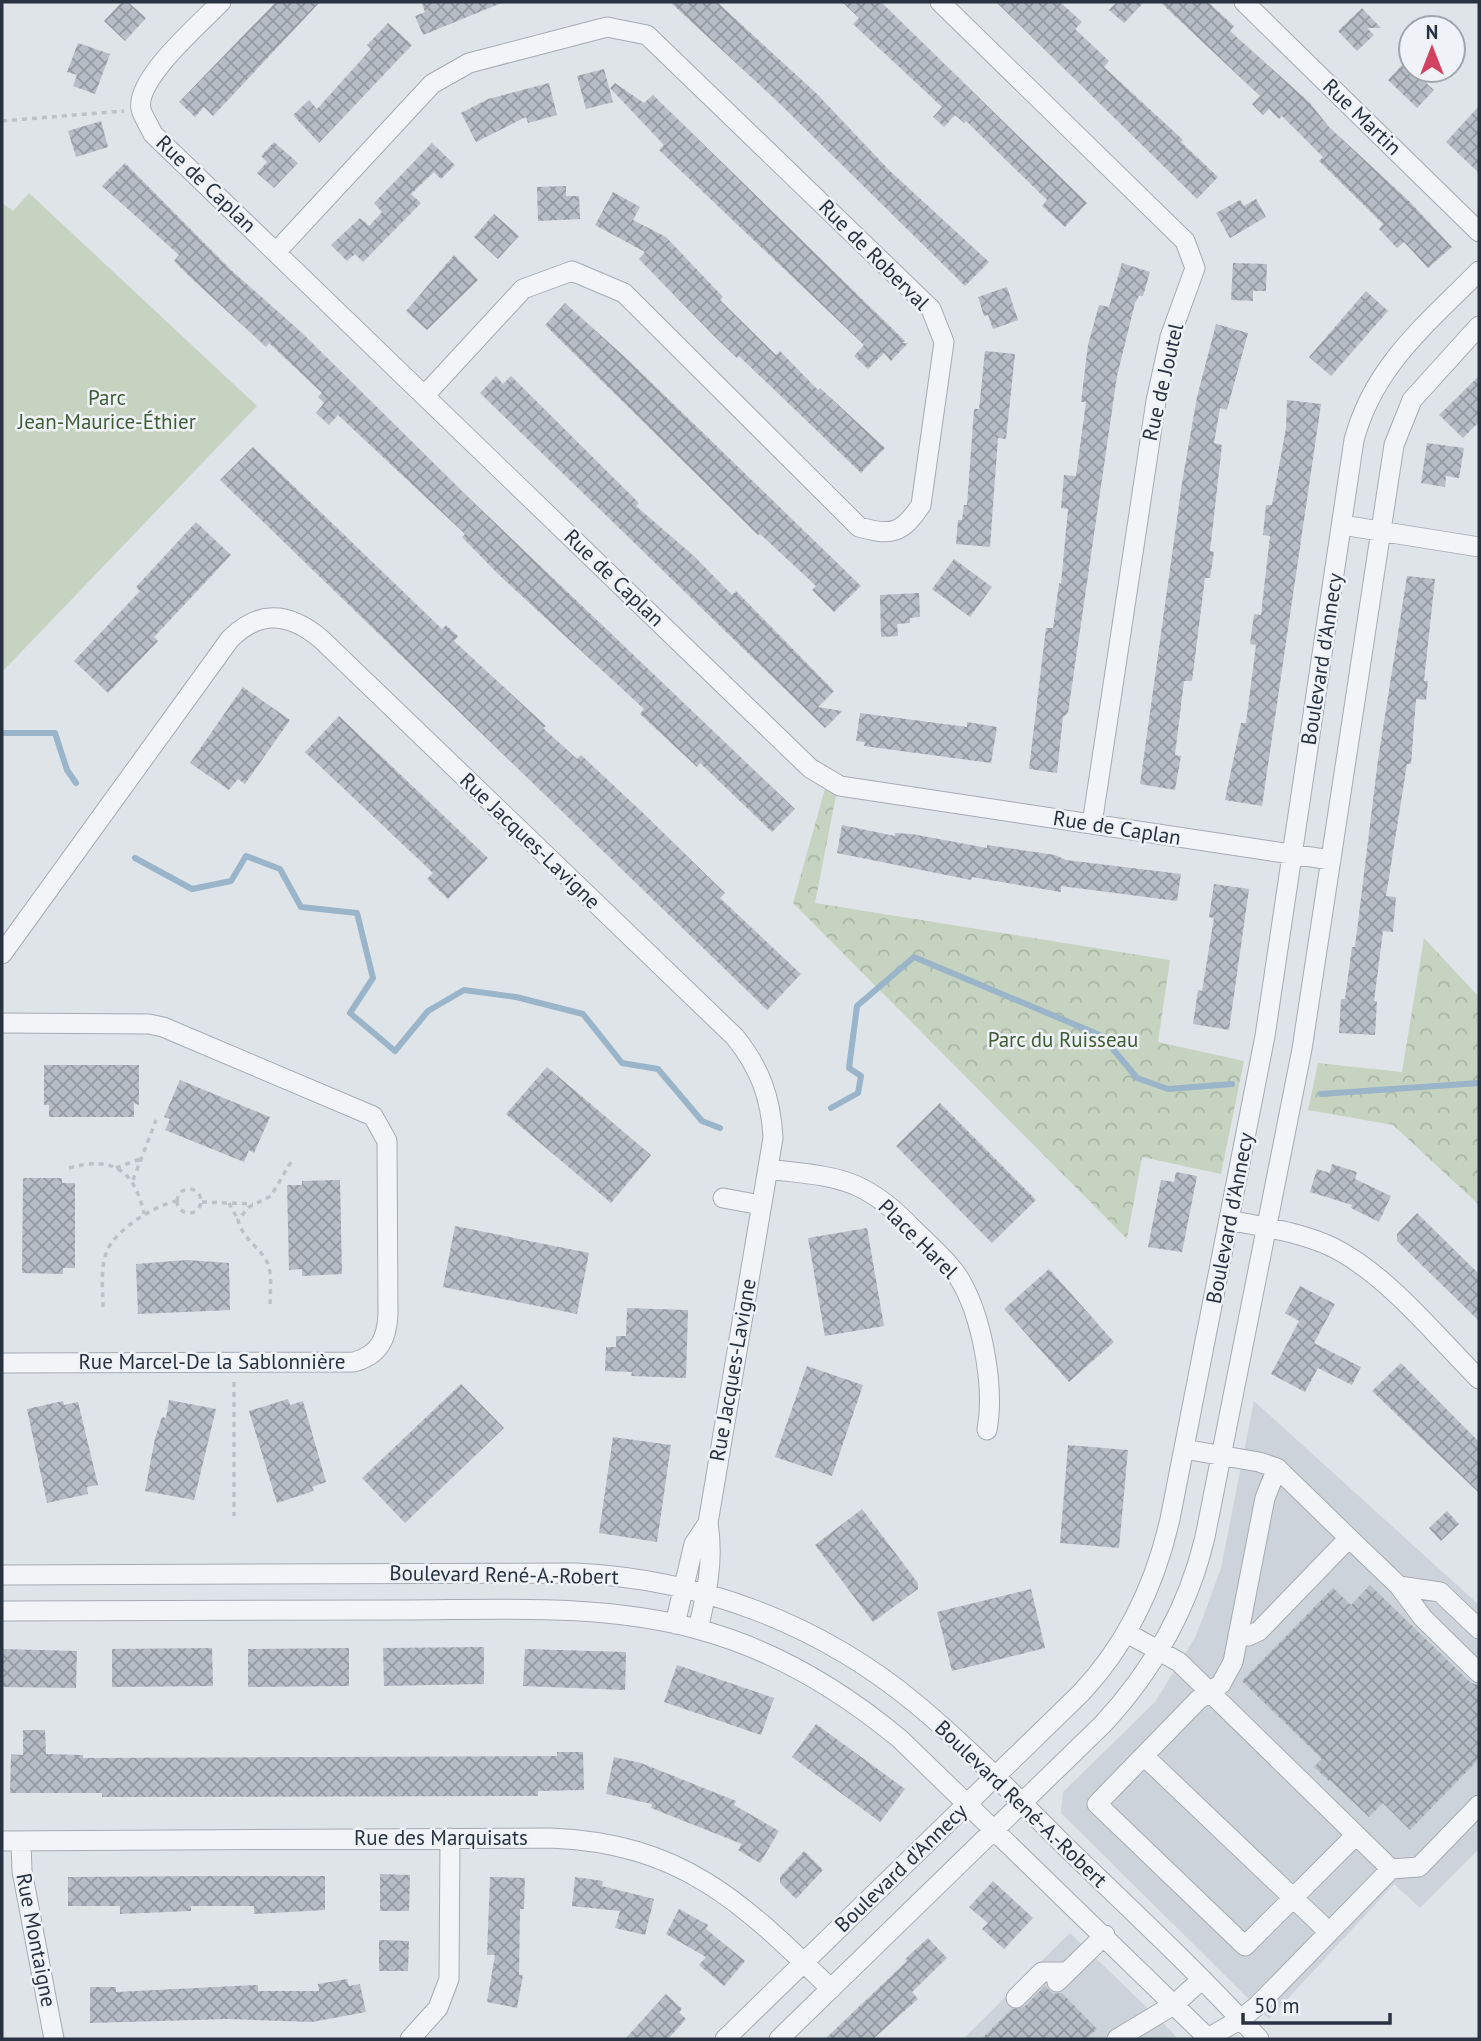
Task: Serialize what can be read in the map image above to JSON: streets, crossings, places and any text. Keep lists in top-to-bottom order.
{
  "streets": {
    "street": [
      "Rue Martin",
      "Rue de Caplan",
      "Rue de Roberval",
      "Rue de Joutel",
      "Boulevard d'Annecy",
      "Rue Jacques-Lavigne",
      "Place Harel",
      "Rue Marcel-De la Sablonnière",
      "Boulevard René-A.-Robert",
      "Rue des Marquisats",
      "Rue Montaigne"
    ]
  },
  "crossings": [
    ["Rue de Caplan", "Rue de Roberval"],
    ["Rue de Caplan", "Rue de Joutel"],
    ["Rue de Caplan", "Boulevard d'Annecy"],
    ["Boulevard d'Annecy", "Boulevard René-A.-Robert"],
    ["Boulevard d'Annecy", "Rue des Marquisats"],
    ["Rue Jacques-Lavigne", "Place Harel"],
    ["Rue Jacques-Lavigne", "Boulevard René-A.-Robert"],
    ["Rue des Marquisats", "Rue Montaigne"]
  ],
  "parks": ["Parc Jean-Maurice-Éthier", "Parc du Ruisseau"],
  "scale_bar": "50 m",
  "north": "top"
}
